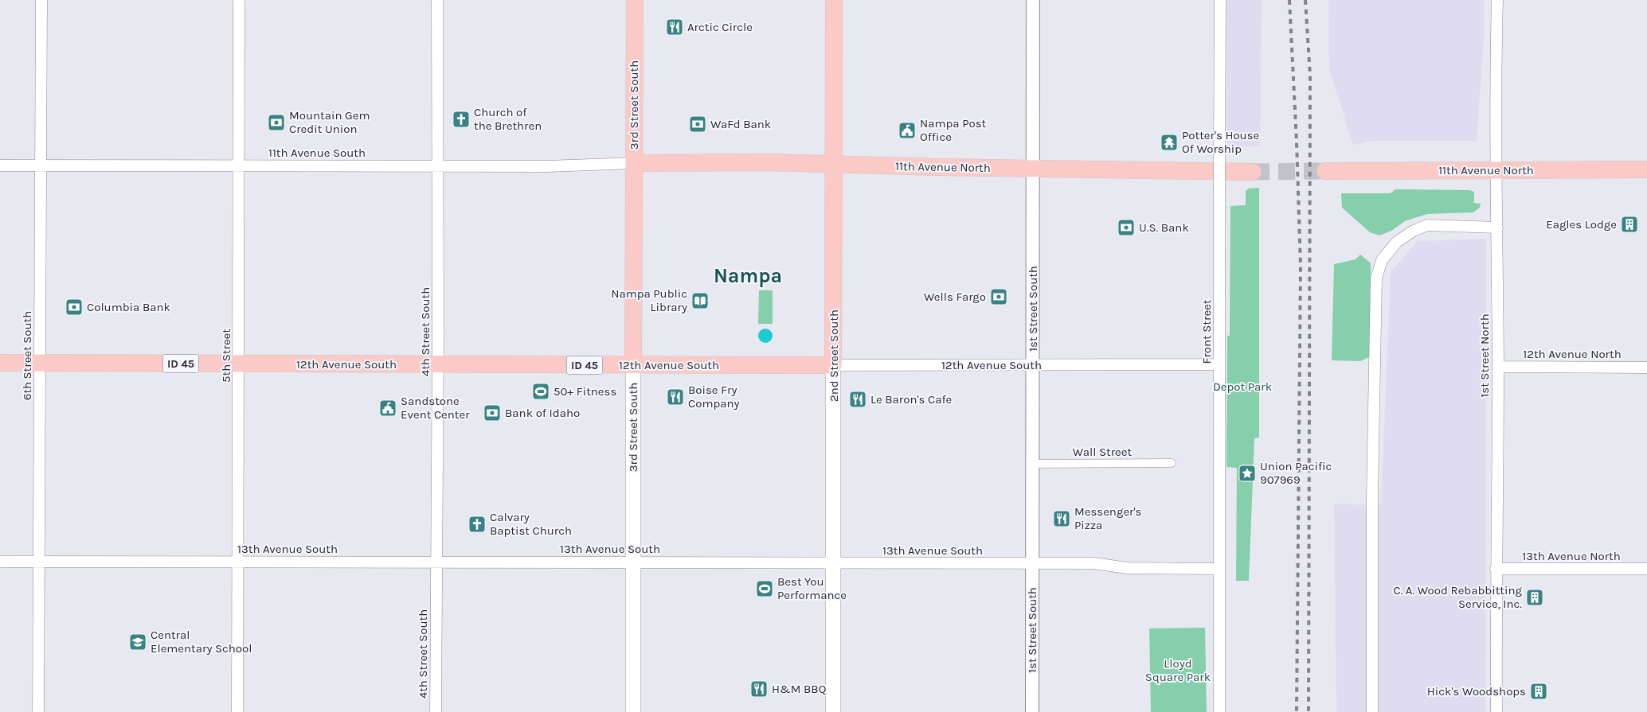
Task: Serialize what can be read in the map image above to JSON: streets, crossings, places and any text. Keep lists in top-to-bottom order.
{
  "streets": {
    "main road": [
      "3rd Street South",
      "11th Avenue North",
      "2nd Street South",
      "ID 45",
      "12th Avenue South"
    ],
    "street": [
      "11th Avenue South",
      "1st Street South",
      "4th Street South",
      "Front Street",
      "12th Avenue North",
      "6th Street South",
      "5th Street",
      "1st Street North",
      "Wall Street",
      "13th Avenue South",
      "13th Avenue North"
    ]
  },
  "crossings": [
    ["3rd Street South", "11th Avenue South"],
    ["3rd Street South", "11th Avenue North"],
    ["3rd Street South", "12th Avenue South"],
    ["3rd Street South", "13th Avenue South"],
    ["11th Avenue South", "11th Avenue North"],
    ["11th Avenue South", "4th Street South"],
    ["11th Avenue South", "6th Street South"],
    ["11th Avenue South", "5th Street"],
    ["11th Avenue North", "1st Street South"],
    ["11th Avenue North", "2nd Street South"],
    ["11th Avenue North", "1st Street North"],
    ["1st Street South", "12th Avenue South"],
    ["1st Street South", "Wall Street"],
    ["1st Street South", "13th Avenue South"],
    ["4th Street South", "12th Avenue South"],
    ["4th Street South", "13th Avenue South"],
    ["Front Street", "12th Avenue South"],
    ["Front Street", "13th Avenue South"],
    ["12th Avenue North", "1st Street North"],
    ["6th Street South", "12th Avenue South"],
    ["6th Street South", "13th Avenue South"],
    ["5th Street", "12th Avenue South"],
    ["5th Street", "13th Avenue South"],
    ["2nd Street South", "12th Avenue South"],
    ["2nd Street South", "13th Avenue South"],
    ["1st Street North", "13th Avenue North"]
  ],
  "districts": ["Nampa"],
  "parks": ["Depot Park", "Lloyd Square Park"],
  "places": {
    "restaurant": [
      "Arctic Circle",
      "Boise Fry Company",
      "Le Baron's Cafe",
      "Messenger's Pizza",
      "H&M BBQ"
    ],
    "church": ["Church of the Brethren", "Calvary Baptist Church"],
    "bank": [
      "Mountain Gem Credit Union",
      "WaFd Bank",
      "U.S. Bank",
      "Wells Fargo",
      "Columbia Bank",
      "Bank of Idaho"
    ],
    "public building": ["Nampa Post Office", "Sandstone Event Center"],
    "temple": ["Potter's House Of Worship"],
    "building": ["Eagles Lodge", "C. A. Wood Rebabbitting Service, Inc.", "Hick's Woodshops"],
    "library": ["Nampa Public Library"],
    "sports": ["50+ Fitness", "Best You Performance"],
    "place": ["Union Pacific 907969"],
    "school or university": ["Central Elementary School"]
  }
}
